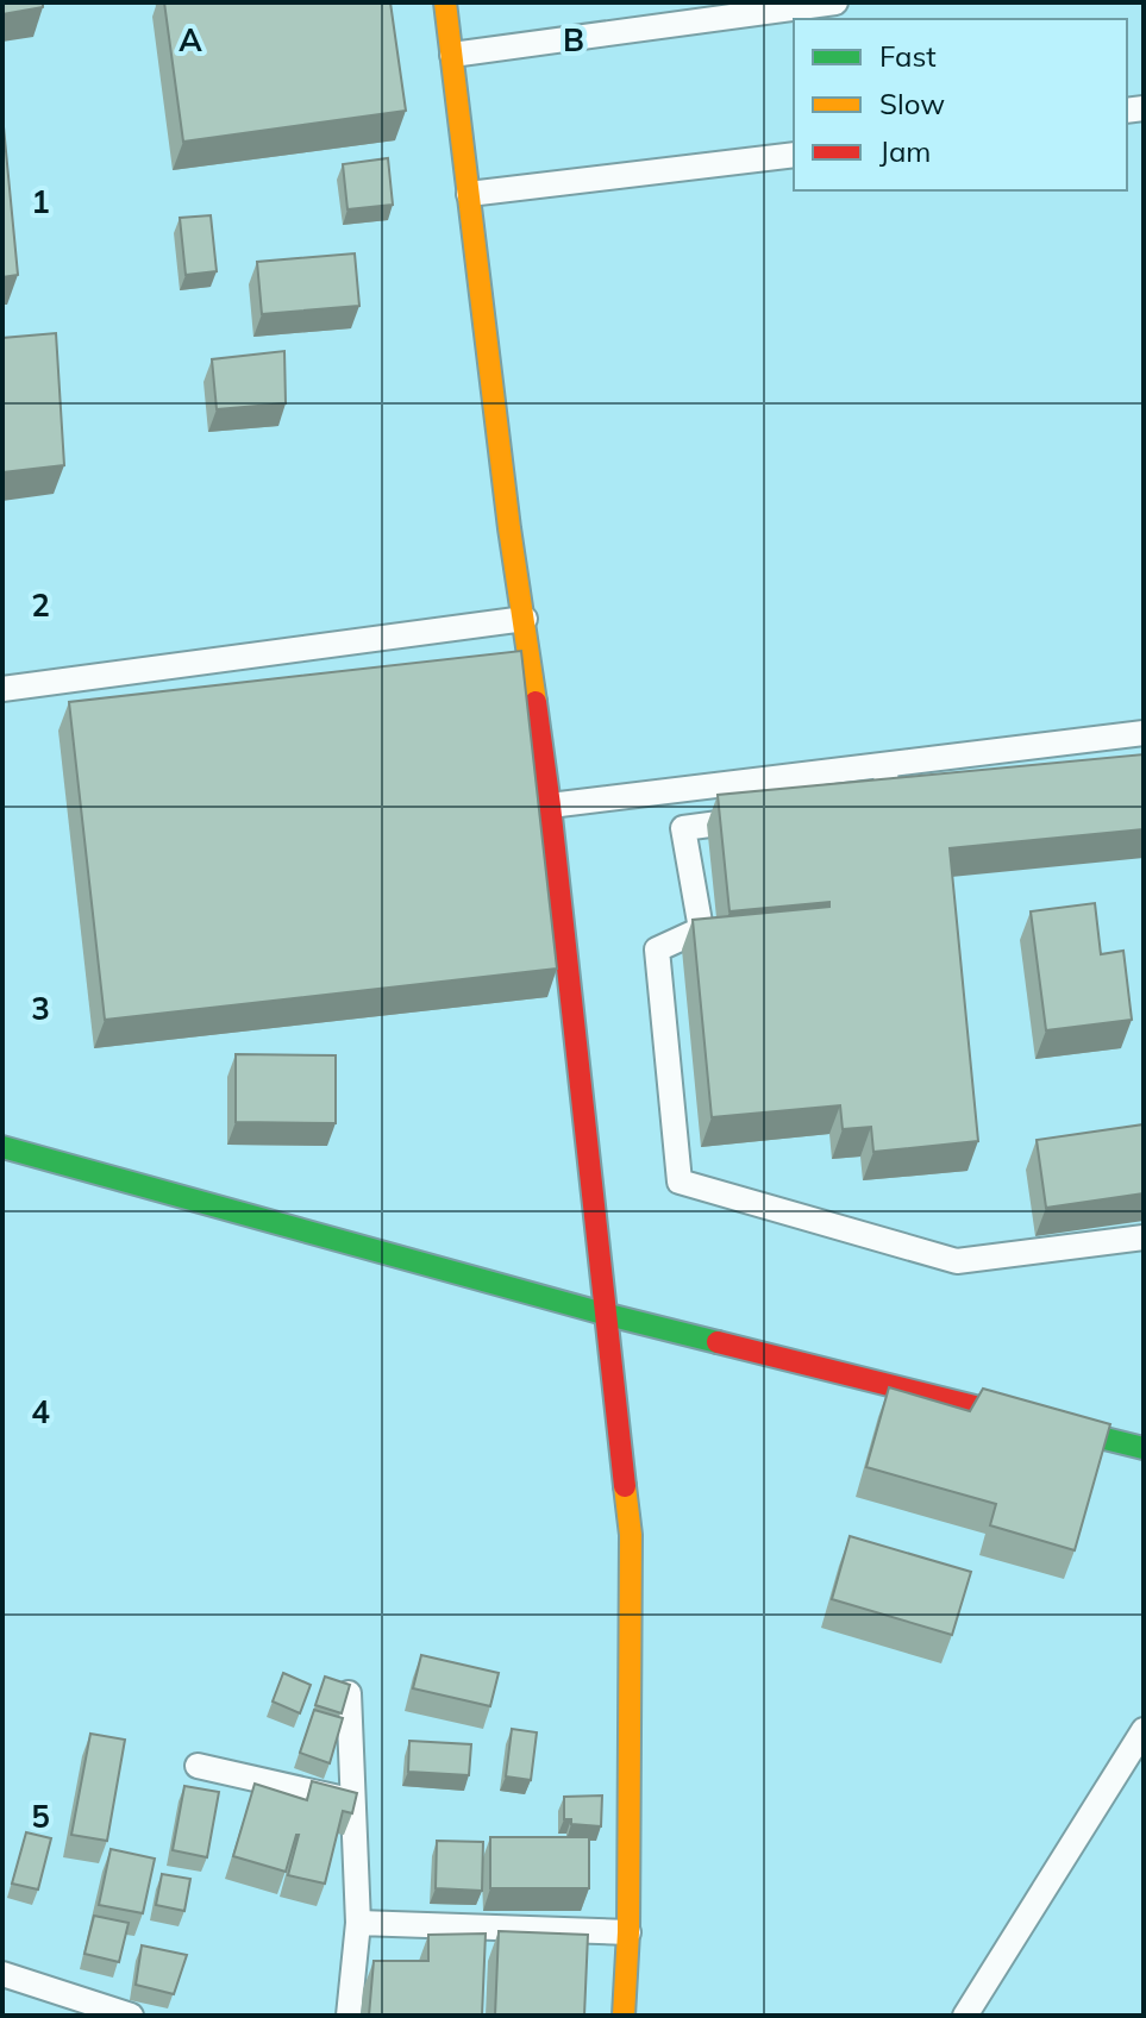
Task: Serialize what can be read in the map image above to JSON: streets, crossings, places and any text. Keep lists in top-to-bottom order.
{
  "legend": ["Fast", "Slow", "Jam"],
  "grid": {
    "columns": ["A", "B"],
    "rows": [
      "1",
      "2",
      "3",
      "4",
      "5"
    ]
  }
}
